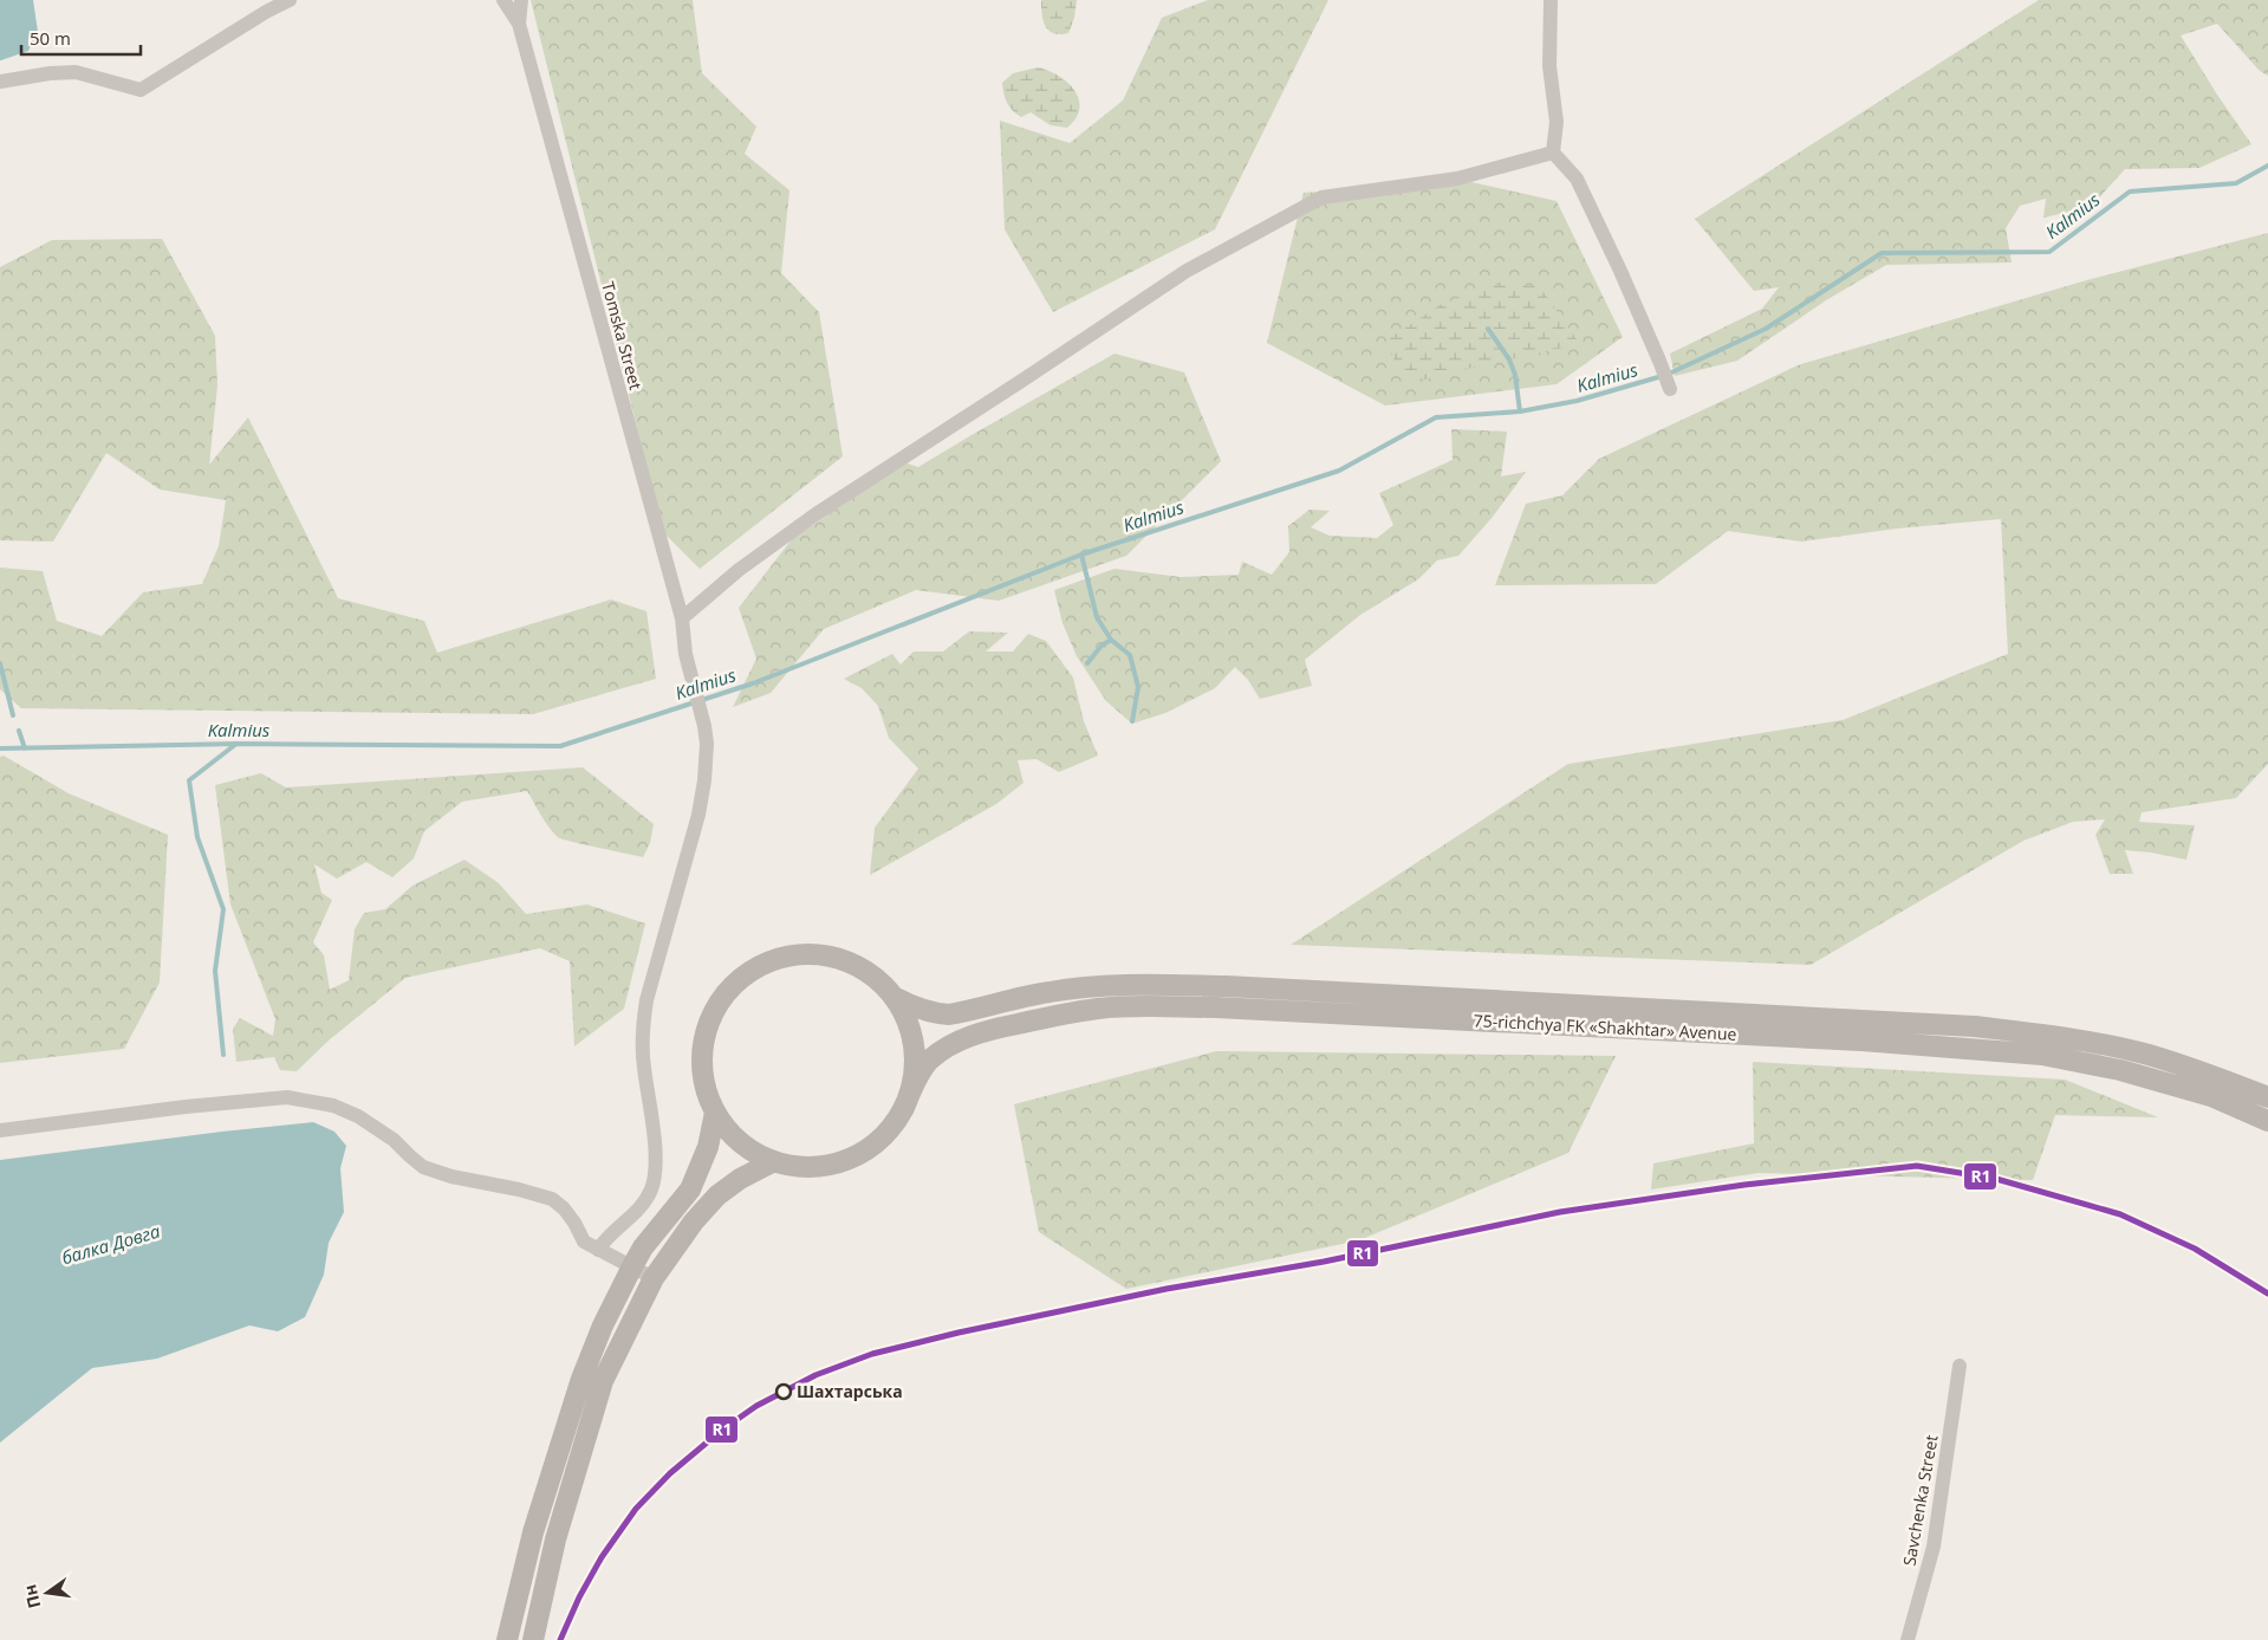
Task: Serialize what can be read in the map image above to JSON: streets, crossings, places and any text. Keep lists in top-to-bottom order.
{
  "streets": {
    "main road": ["75-richchya FK «Shakhtar» Avenue"],
    "street": ["Tomska Street", "Savchenka Street"]
  },
  "water": ["Kalmius", "балка Довга"],
  "places": ["Шахтарська"],
  "lines": ["transit line R1"],
  "scale_bar": "50 m",
  "north": "left"
}
